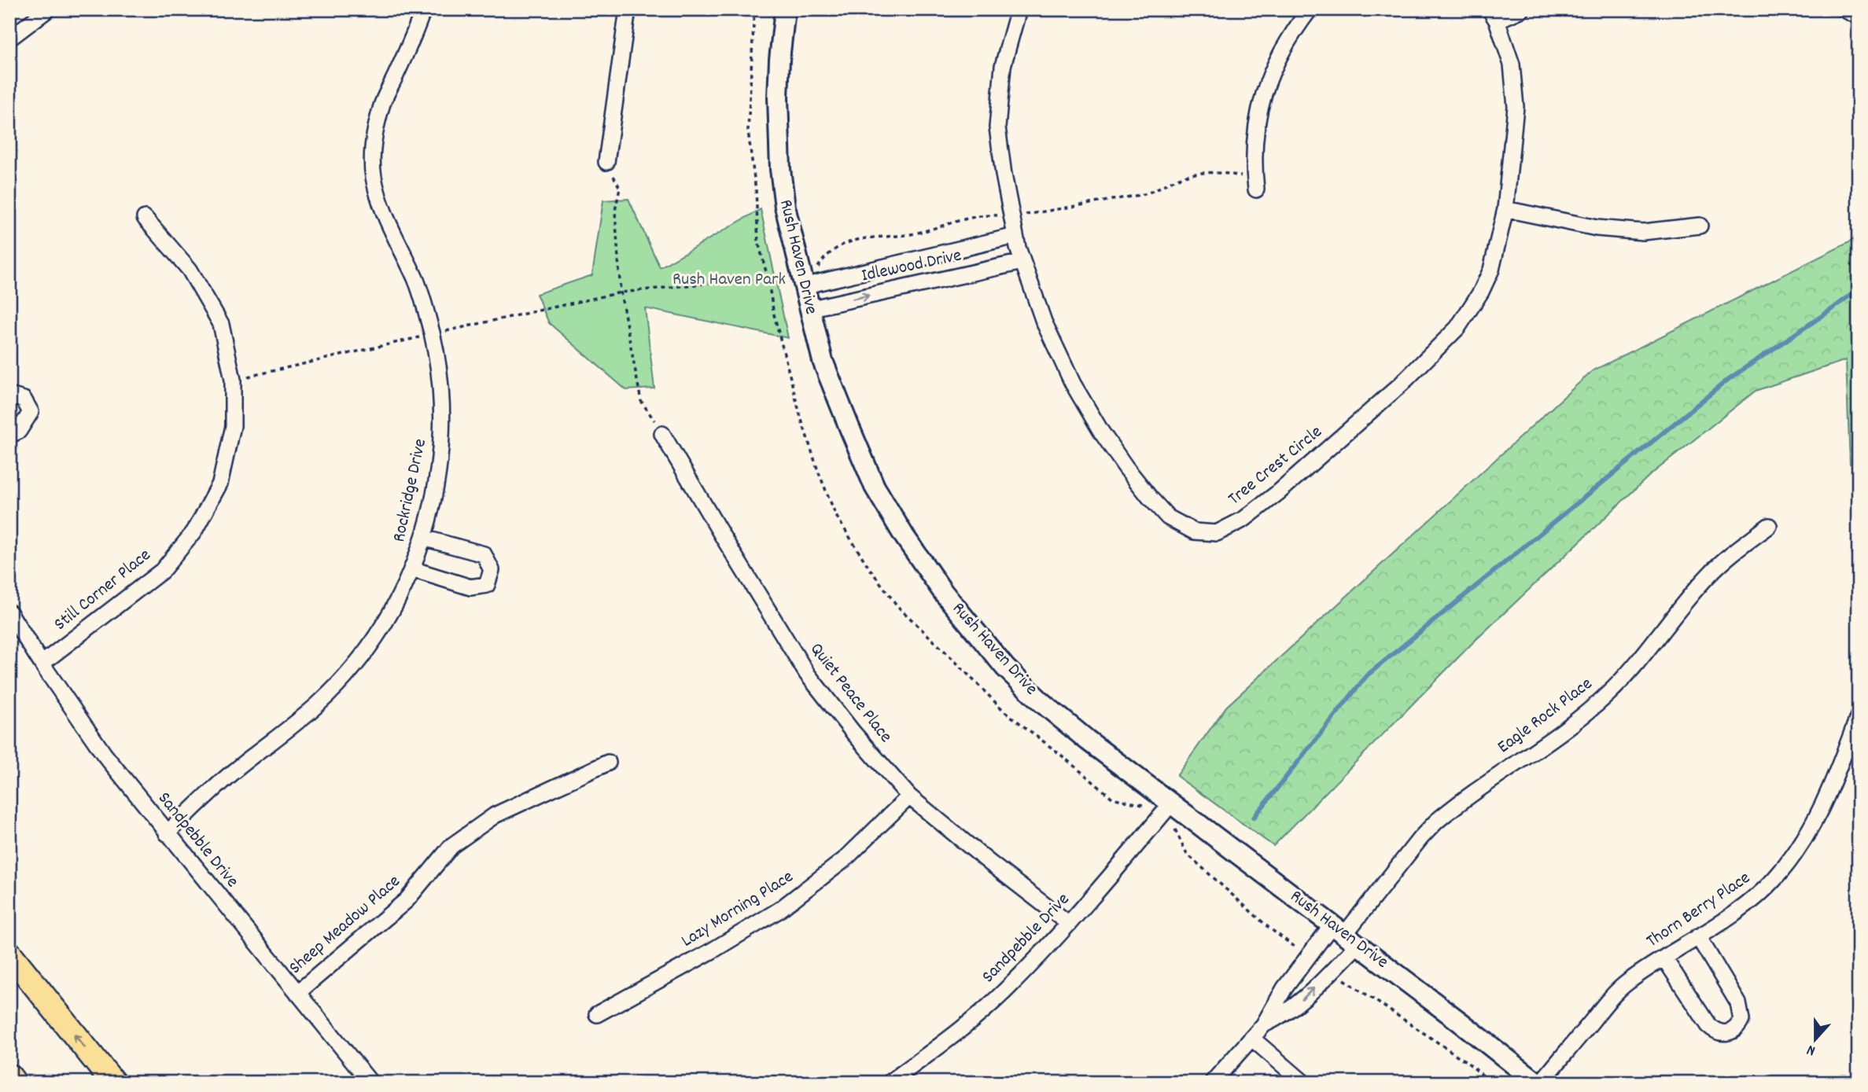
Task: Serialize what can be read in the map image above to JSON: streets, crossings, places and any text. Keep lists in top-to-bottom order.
{
  "streets": {
    "street": [
      "Rush Haven Drive",
      "Idlewood Drive",
      "Tree Crest Circle",
      "Rockridge Drive",
      "Still Corner Place",
      "Quiet Peace Place",
      "Eagle Rock Place",
      "Sandpebble Drive",
      "Lazy Morning Place",
      "Thorn Berry Place",
      "Sheep Meadow Place"
    ]
  },
  "crossings": [
    ["Rush Haven Drive", "Idlewood Drive"],
    ["Rush Haven Drive", "Eagle Rock Place"],
    ["Rush Haven Drive", "Sandpebble Drive"],
    ["Idlewood Drive", "Tree Crest Circle"],
    ["Rockridge Drive", "Sandpebble Drive"],
    ["Still Corner Place", "Sandpebble Drive"],
    ["Quiet Peace Place", "Sandpebble Drive"],
    ["Quiet Peace Place", "Lazy Morning Place"],
    ["Sandpebble Drive", "Sheep Meadow Place"]
  ],
  "parks": ["Rush Haven Park"],
  "north": "bottom"
}
